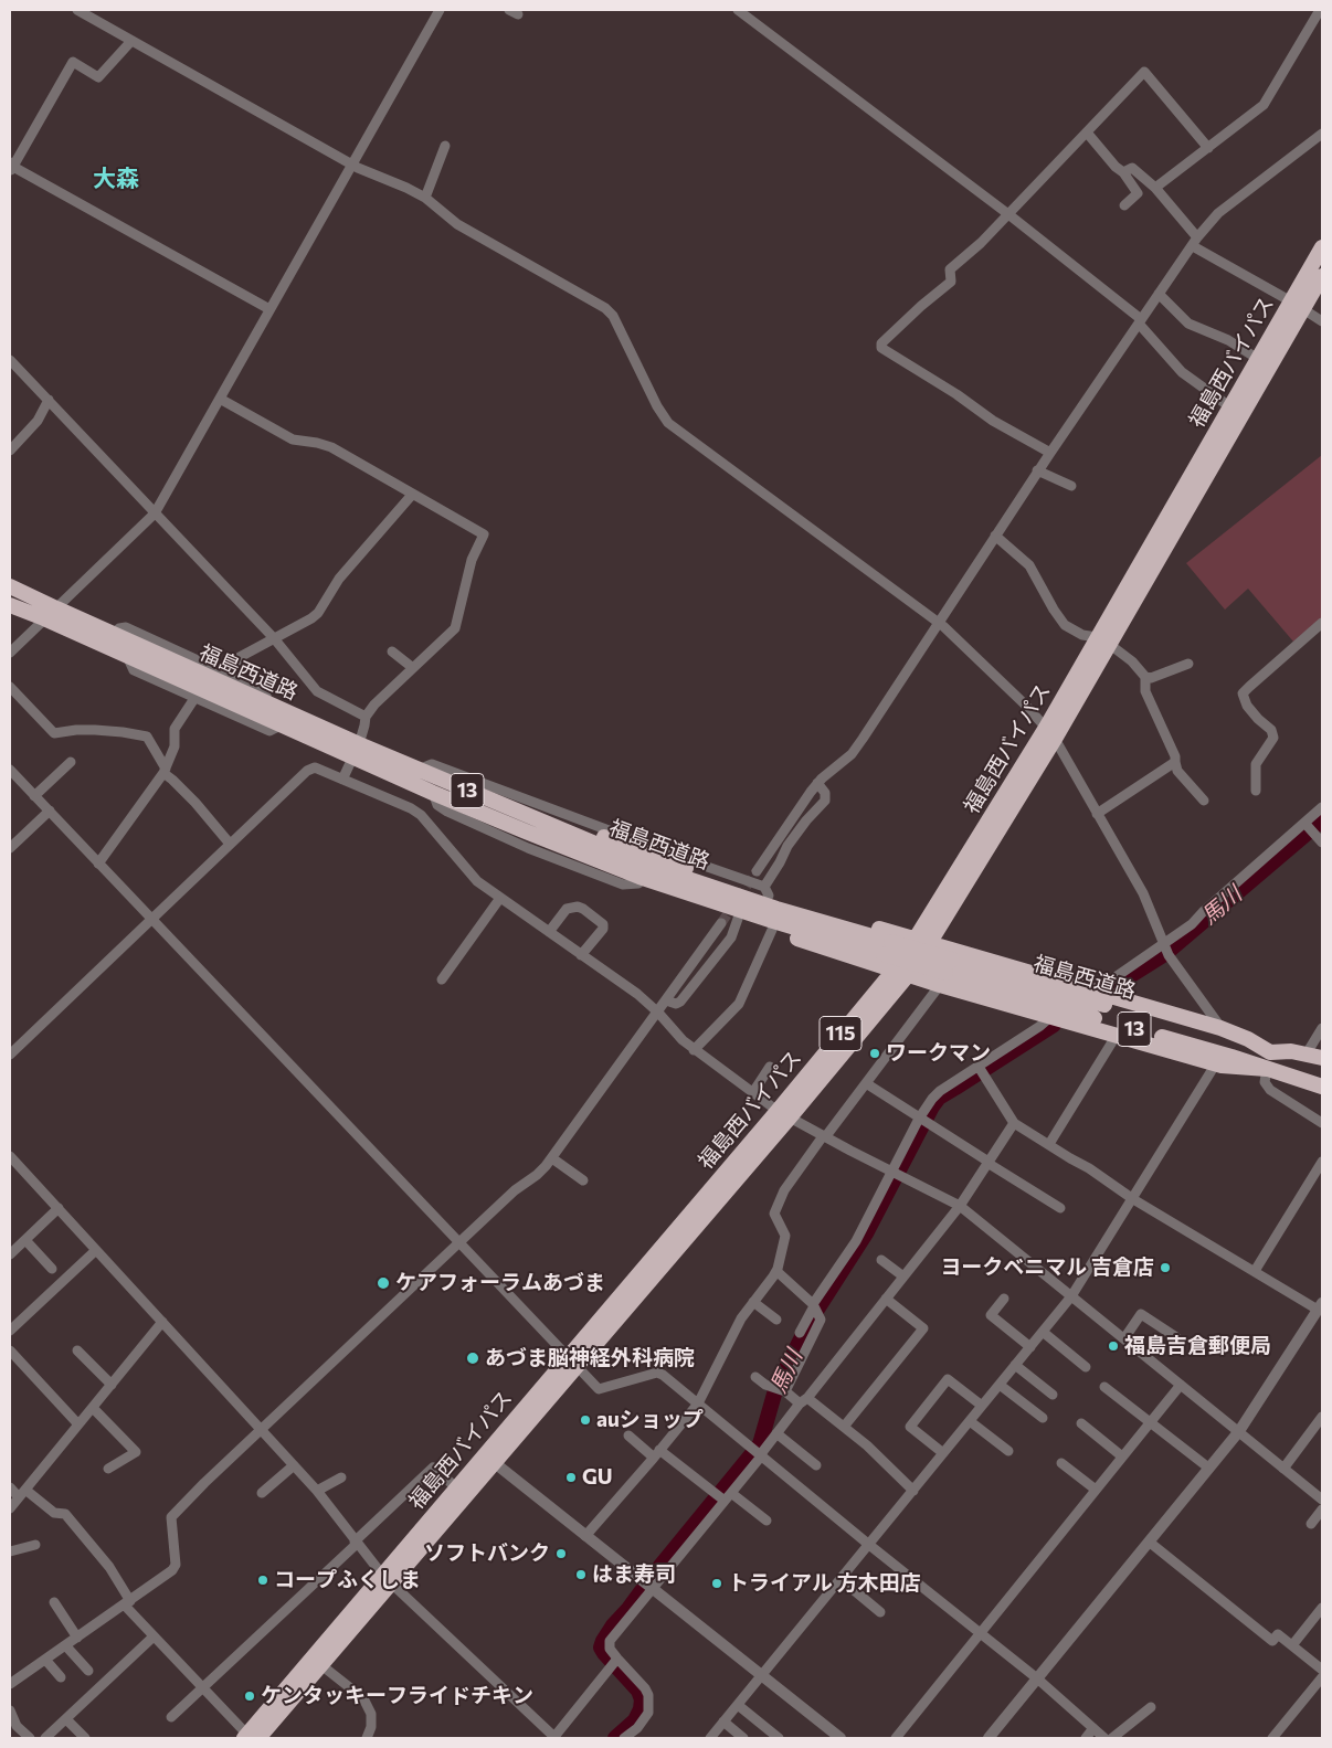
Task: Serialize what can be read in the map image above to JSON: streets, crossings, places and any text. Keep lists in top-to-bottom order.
{
  "streets": {
    "highway": [
      "福島西バイパス",
      "福島西道路",
      "13",
      "115"
    ]
  },
  "districts": ["大森"],
  "water": ["馬川"],
  "places": [
    "ワークマン",
    "ヨークベニマル 吉倉店",
    "ケアフォーラムあづま",
    "福島吉倉郵便局",
    "あづま脳神経外科病院",
    "auショップ",
    "GU",
    "ソフトバンク",
    "はま寿司",
    "コープふくしま",
    "トライアル 方木田店",
    "ケンタッキーフライドチキン"
  ]
}
